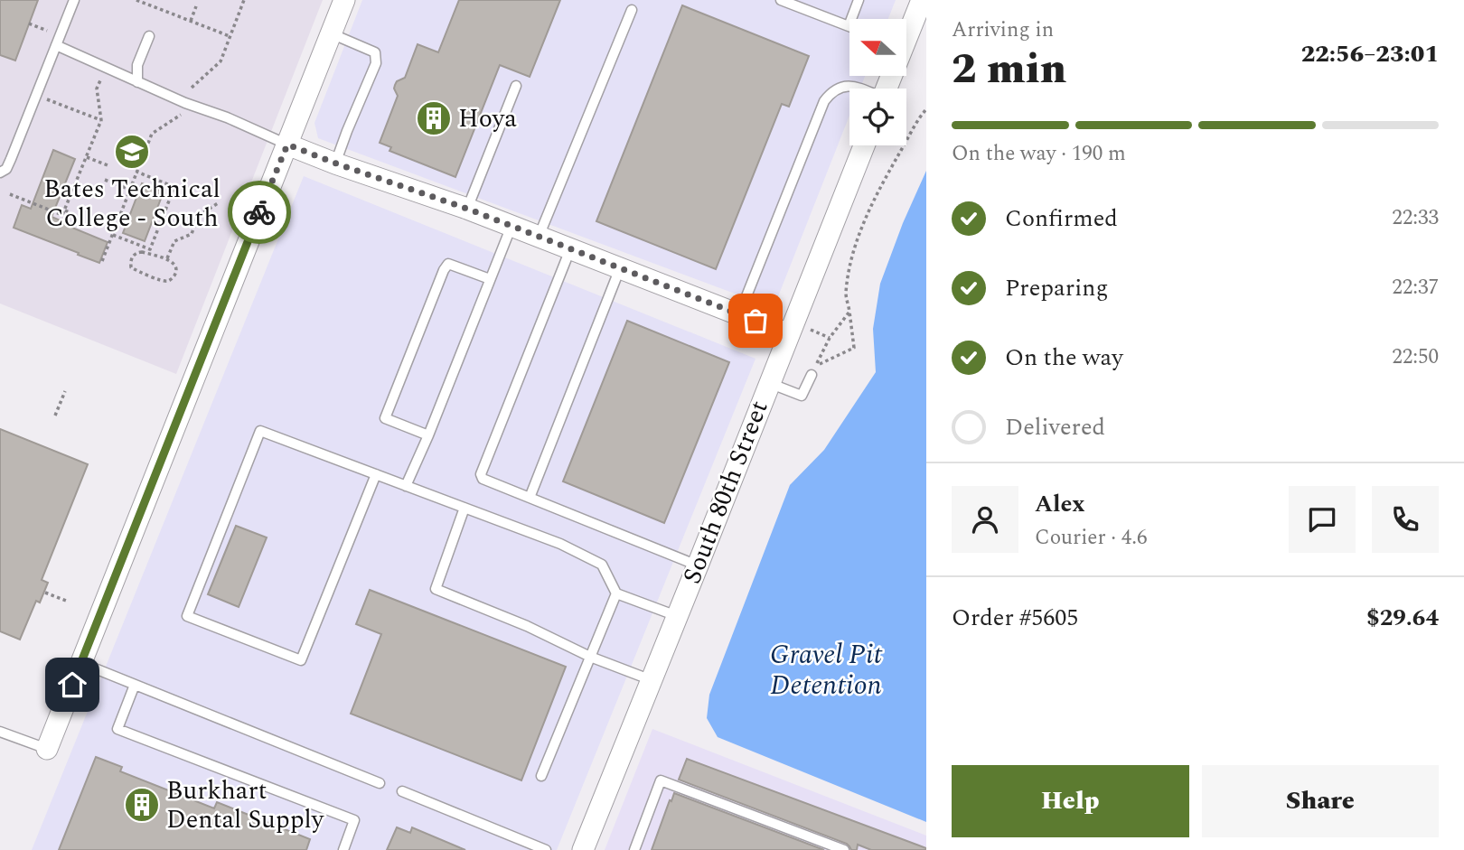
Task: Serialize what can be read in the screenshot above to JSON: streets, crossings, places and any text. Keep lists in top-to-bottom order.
{
  "streets": {
    "street": ["South 80th Street"]
  },
  "water": ["Gravel Pit Detention"],
  "places": {
    "building": ["Hoya", "Burkhart Dental Supply"],
    "school or university": ["Bates Technical College - South"]
  },
  "north": "left",
  "page": {
    "heading": ["2 min", "Arriving in", "22:56–23:01"],
    "panel": [
      "Alex",
      "Courier · 4.6",
      "Order #5605",
      "$29.64"
    ],
    "bar": "On the way · 190 m",
    "list": [
      ["Confirmed", "22:33"],
      ["Preparing", "22:37"],
      ["On the way", "22:50"],
      "Delivered"
    ],
    "buttons": ["Help", "Share"]
  }
}
